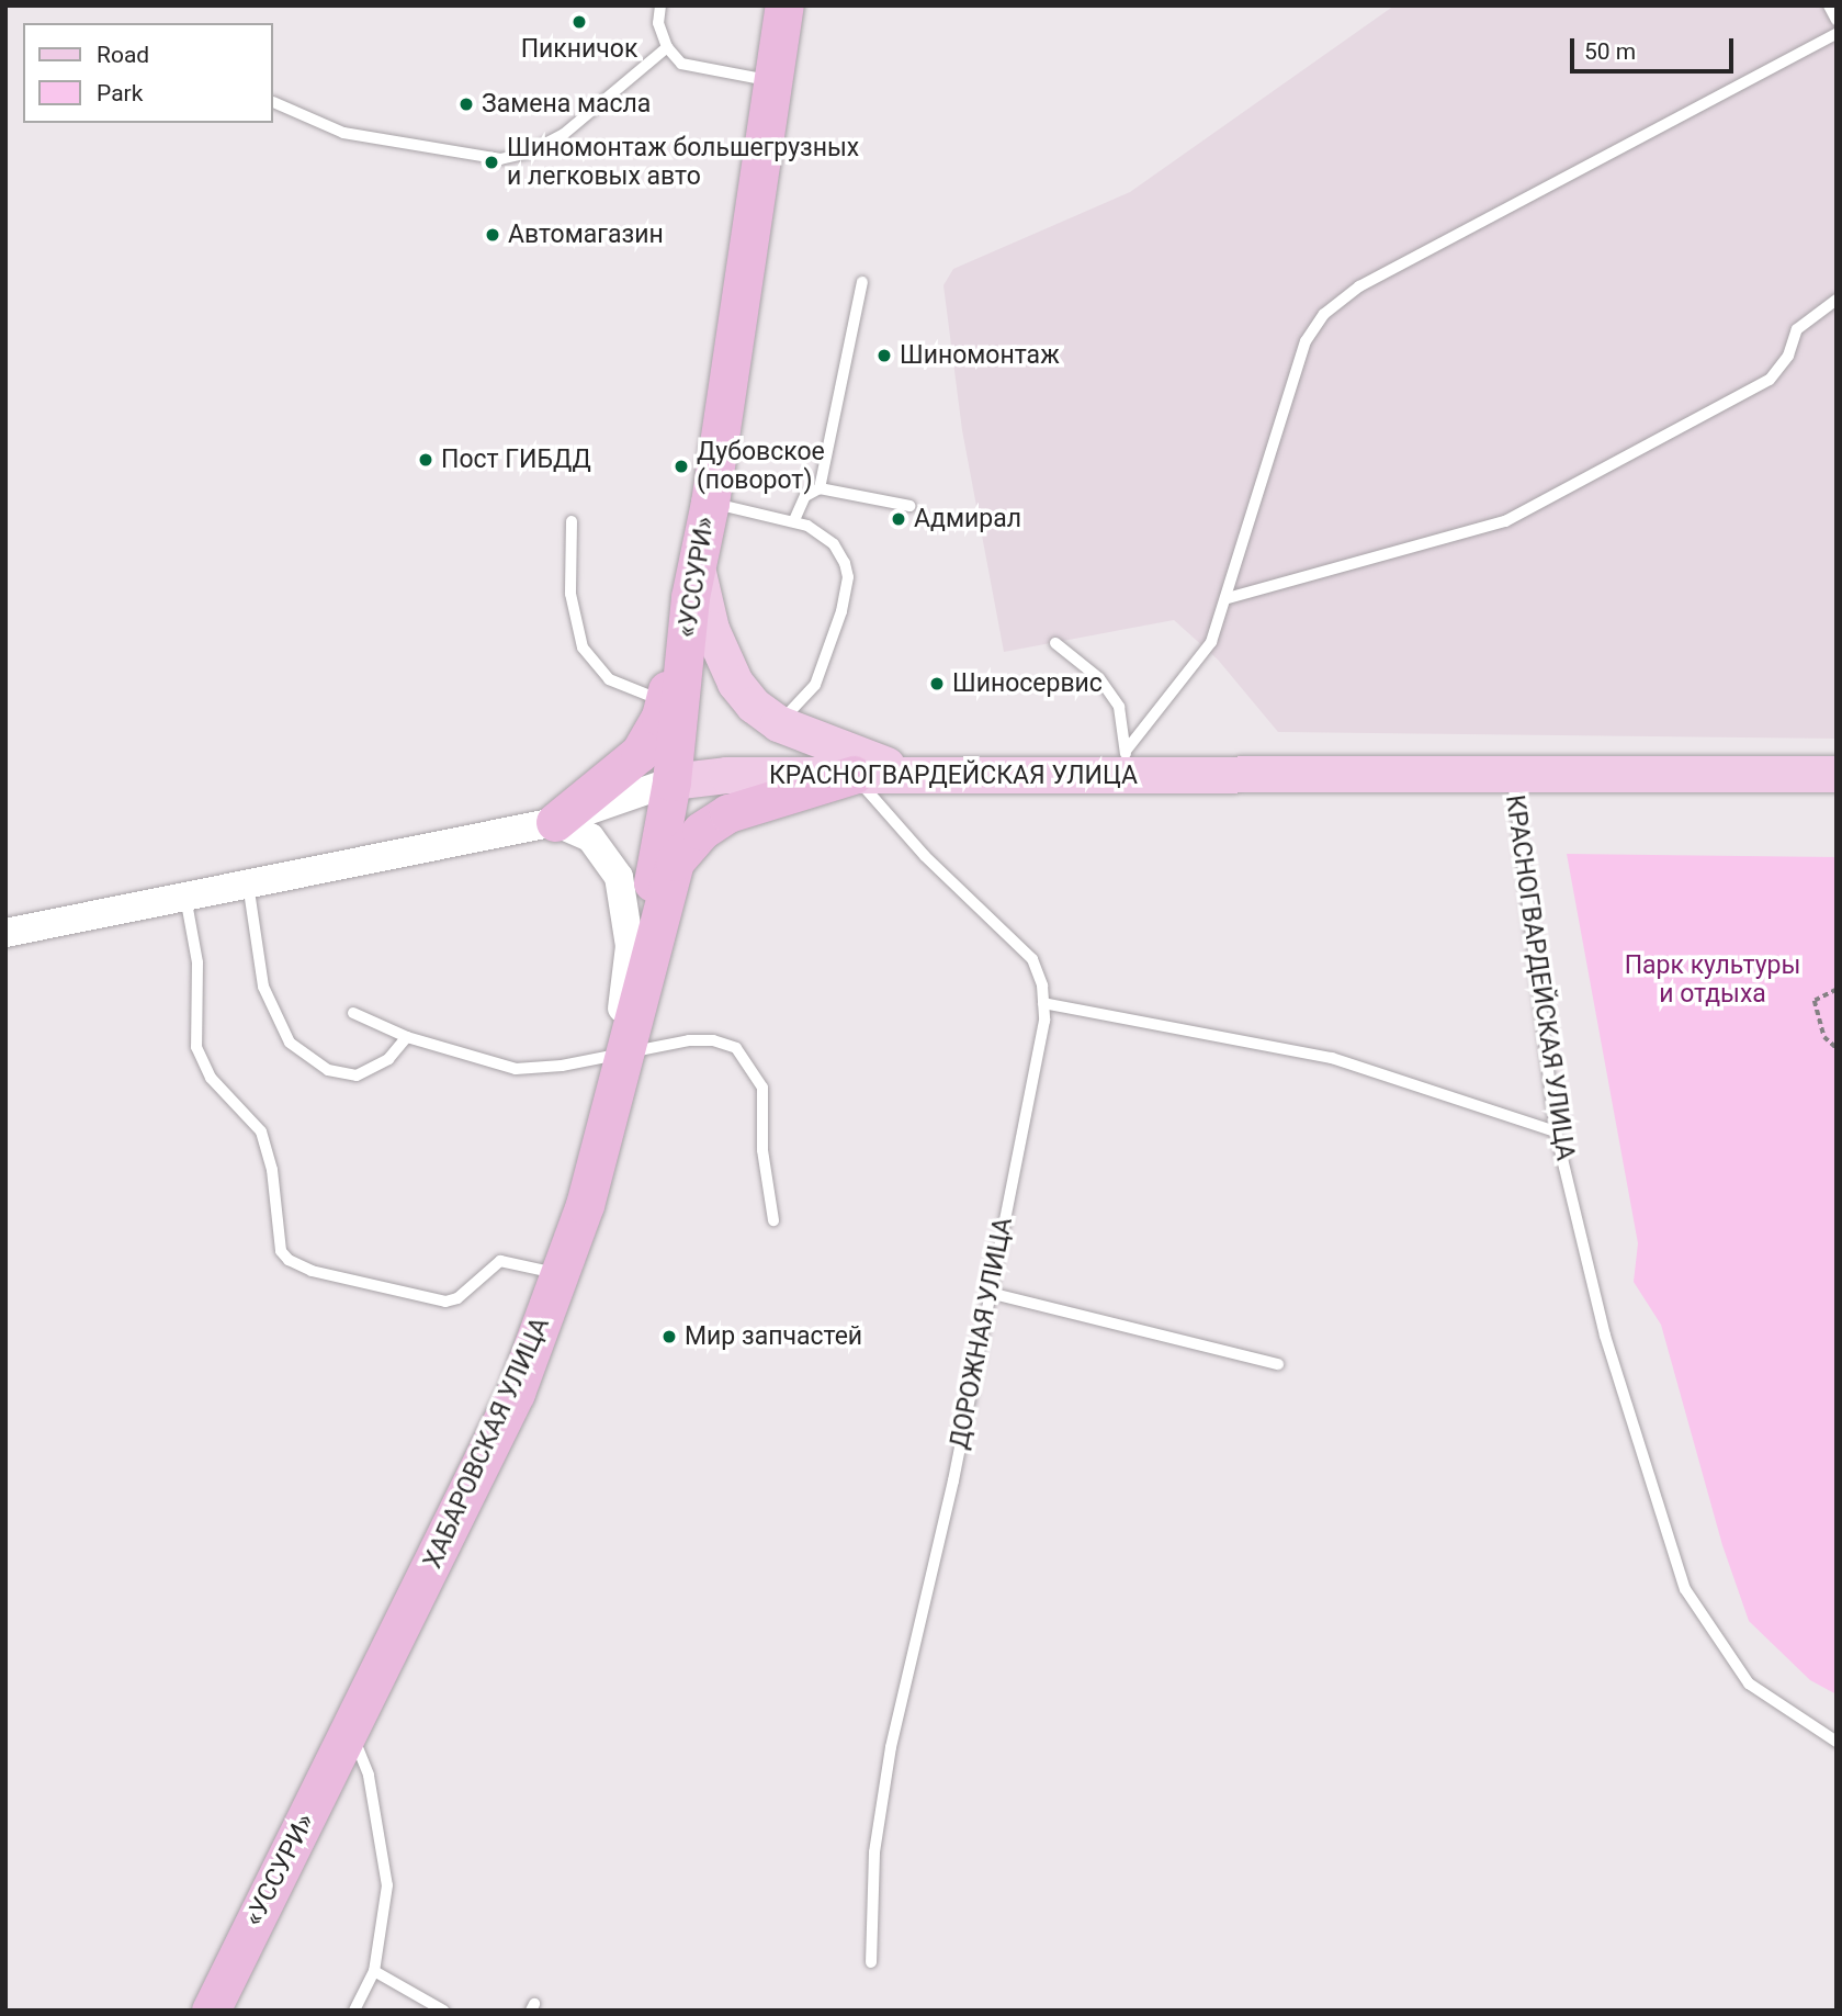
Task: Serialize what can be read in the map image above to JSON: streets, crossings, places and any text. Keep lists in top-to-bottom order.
{
  "streets": {
    "highway": ["«УССУРИ»", "ХАБАРОВСКАЯ УЛИЦА"],
    "main road": ["КРАСНОГВАРДЕЙСКАЯ УЛИЦА"],
    "lane": ["ДОРОЖНАЯ УЛИЦА"]
  },
  "crossings": [
    ["«УССУРИ»", "КРАСНОГВАРДЕЙСКАЯ УЛИЦА"],
    ["«УССУРИ»", "ХАБАРОВСКАЯ УЛИЦА"],
    ["КРАСНОГВАРДЕЙСКАЯ УЛИЦА", "ДОРОЖНАЯ УЛИЦА"]
  ],
  "parks": ["Парк культуры и отдыха"],
  "places": [
    "Пикничок",
    "Замена масла",
    "Шиномонтаж большегрузных и легковых авто",
    "Автомагазин",
    "Шиномонтаж",
    "Пост ГИБДД",
    "Дубовское (поворот)",
    "Адмирал",
    "Шиносервис",
    "Мир запчастей"
  ],
  "legend": ["Road", "Park"],
  "scale_bar": "50 m"
}
